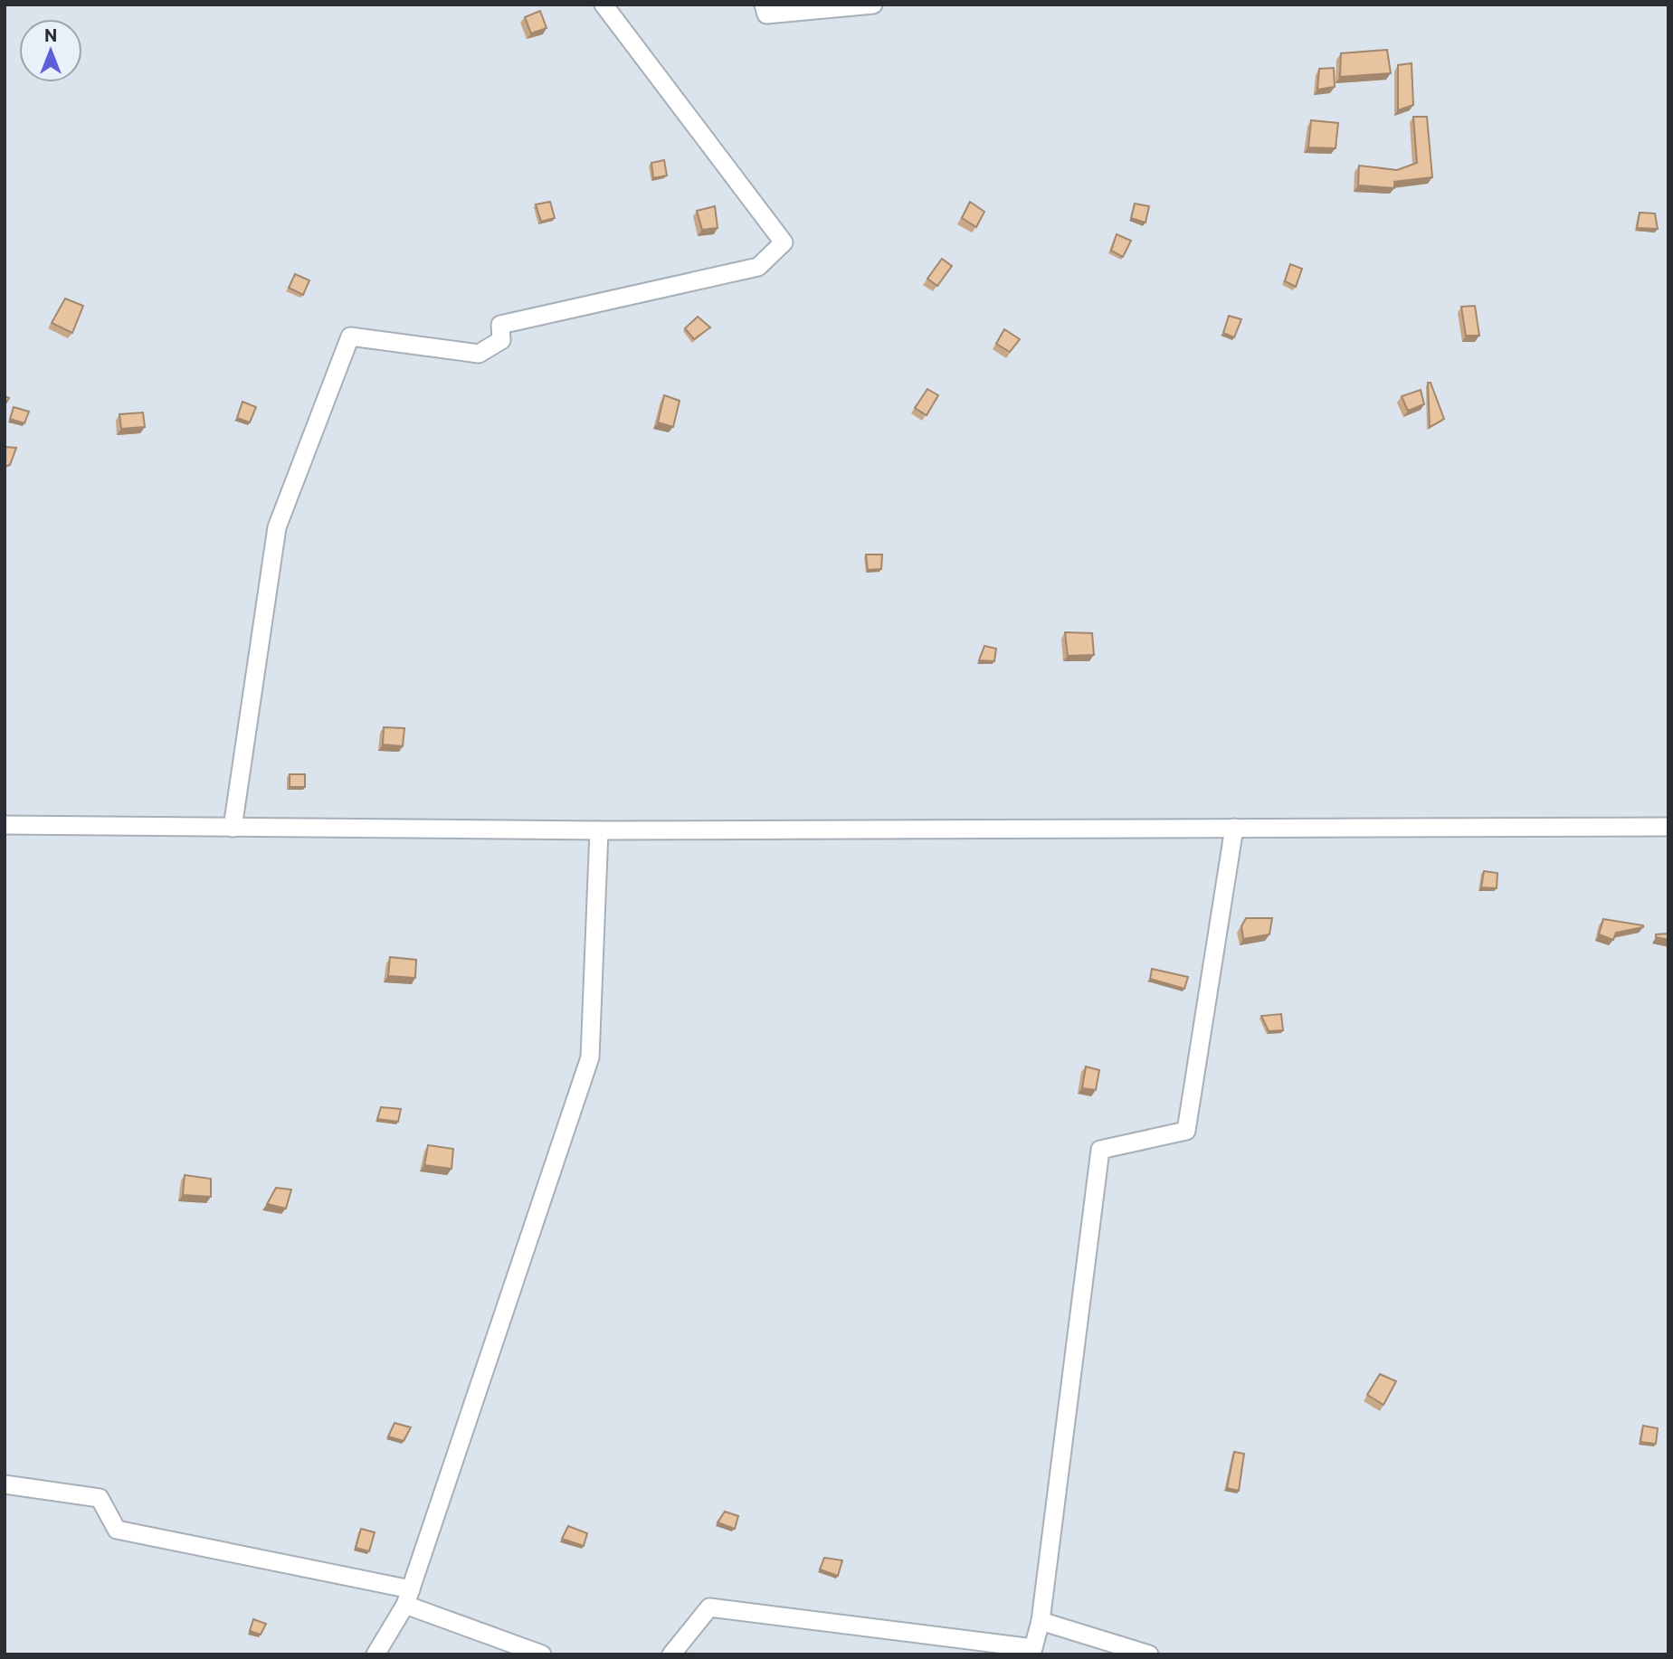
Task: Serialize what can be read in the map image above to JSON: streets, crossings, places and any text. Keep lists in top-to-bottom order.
{
  "north": "top"
}
